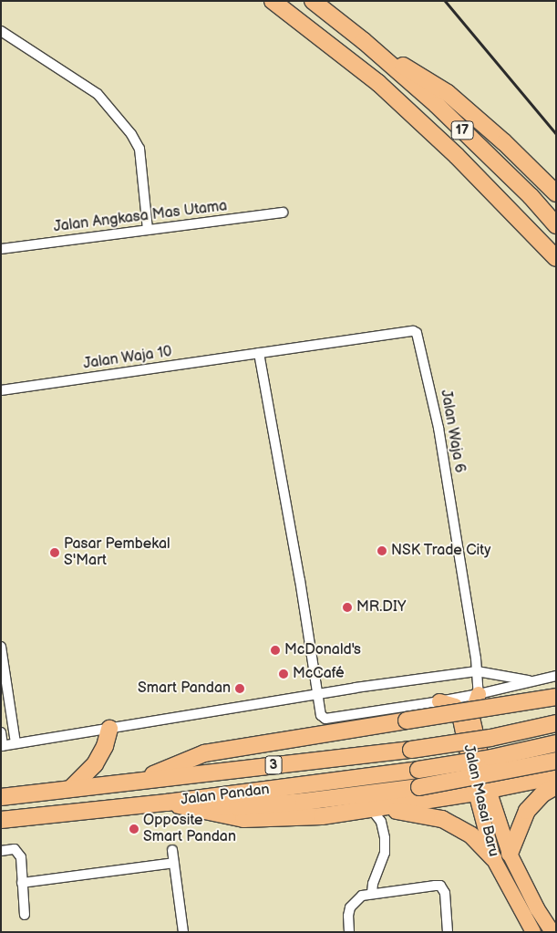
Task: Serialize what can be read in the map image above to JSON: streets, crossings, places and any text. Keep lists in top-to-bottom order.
{
  "streets": {
    "highway": ["17", "3", "Jalan Pandan"],
    "main road": ["Jalan Masai Baru"],
    "street": ["Jalan Angkasa Mas Utama", "Jalan Waja 10", "Jalan Waja 6"]
  },
  "crossings": [
    ["Jalan Waja 10", "Jalan Waja 6"],
    ["Jalan Waja 6", "Jalan Masai Baru"]
  ],
  "places": [
    "NSK Trade City",
    "Pasar Pembekal S'Mart",
    "MR.DIY",
    "McDonald's",
    "McCafé",
    "Smart Pandan",
    "Opposite Smart Pandan"
  ]
}
